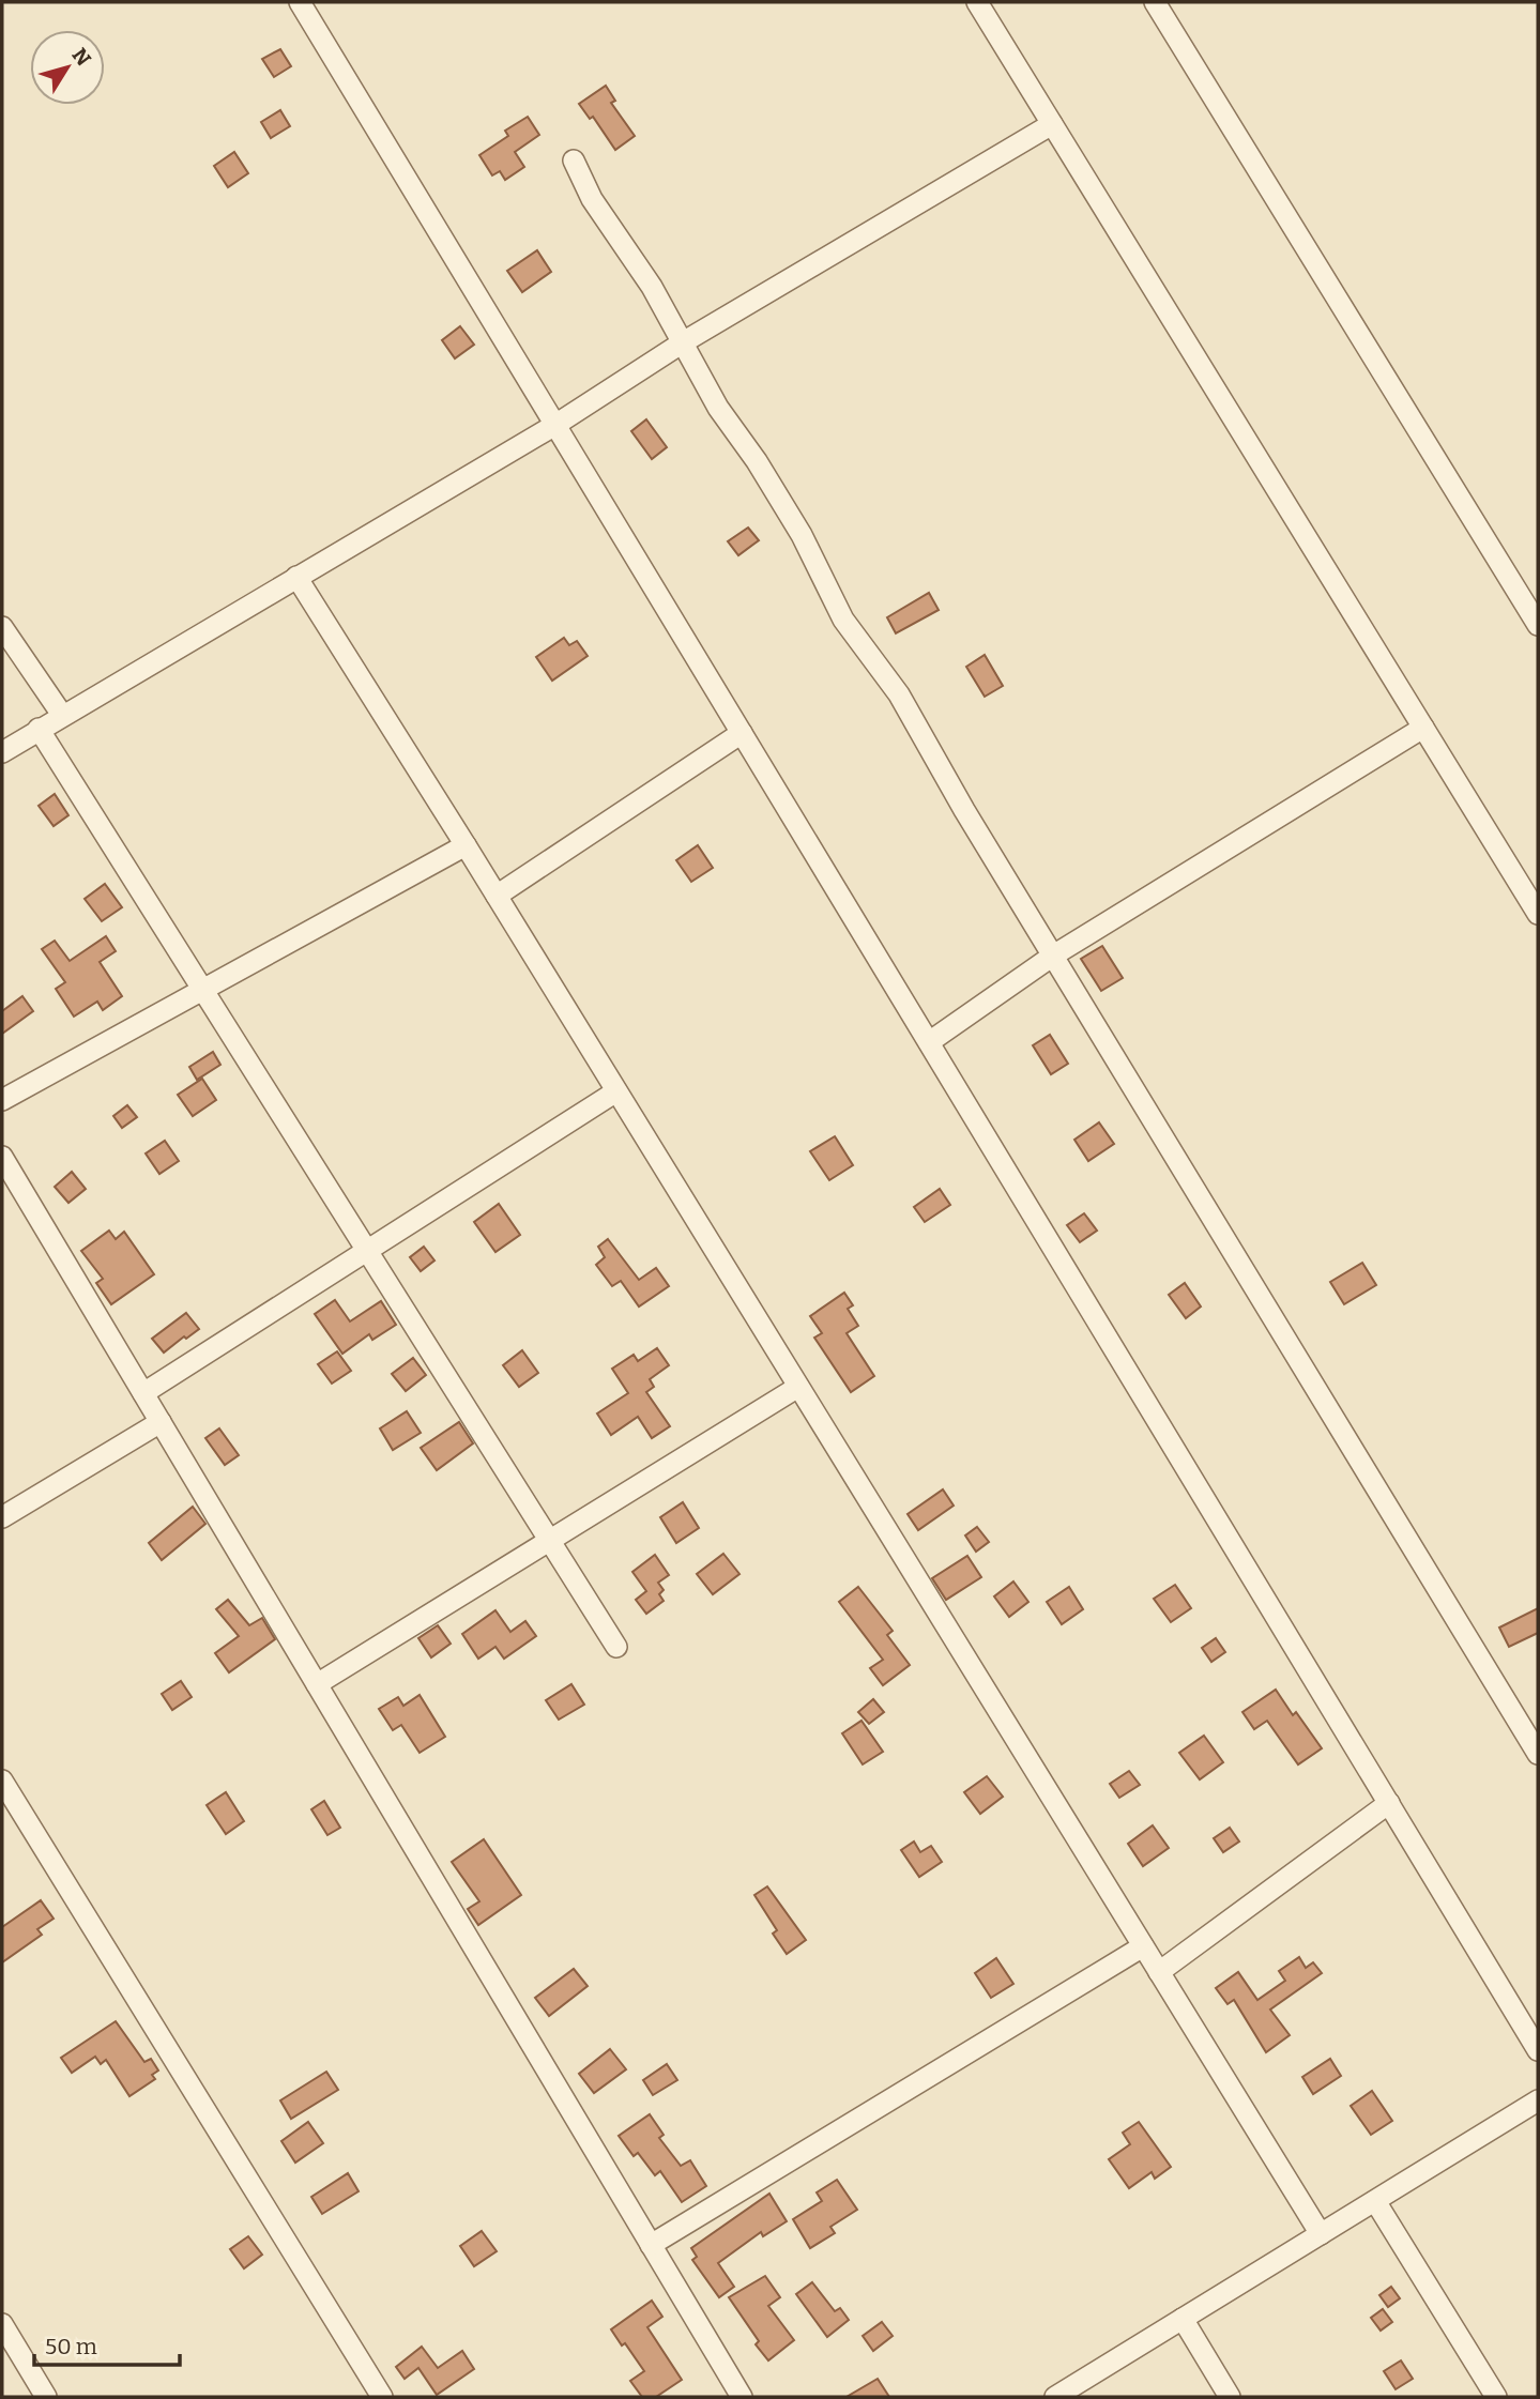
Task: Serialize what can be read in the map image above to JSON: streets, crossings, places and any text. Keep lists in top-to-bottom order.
{
  "scale_bar": "50 m",
  "north": "top right"
}
